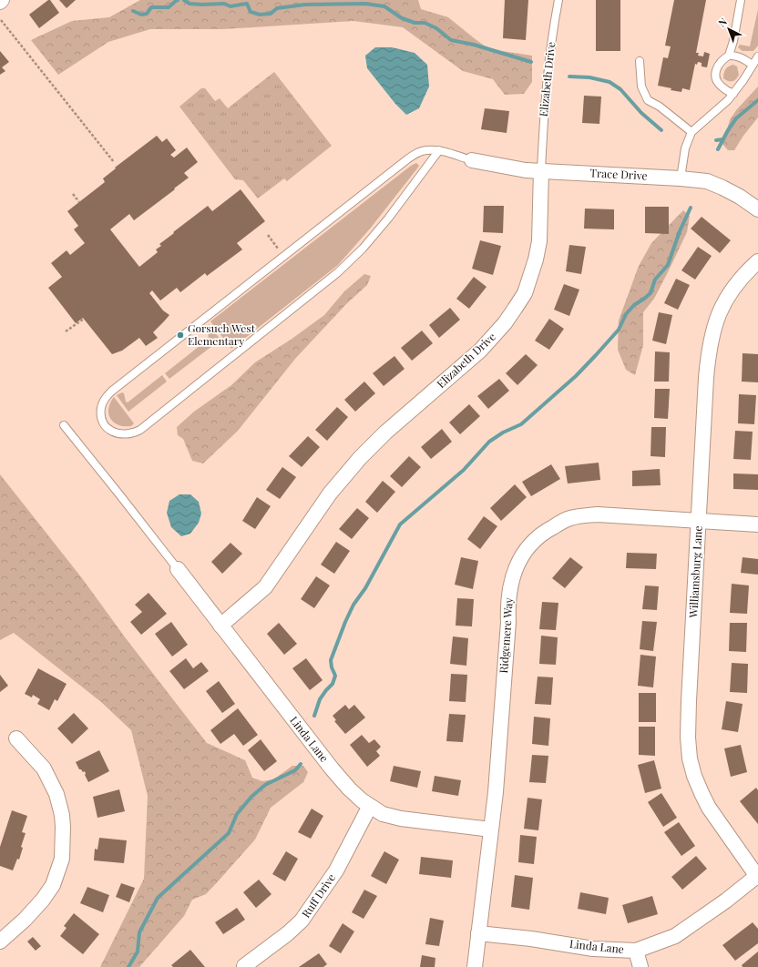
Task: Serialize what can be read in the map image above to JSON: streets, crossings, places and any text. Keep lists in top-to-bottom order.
{
  "streets": {
    "street": [
      "Elizabeth Drive",
      "Trace Drive",
      "Williamsburg Lane",
      "Ridgemere Way",
      "Linda Lane",
      "Ruff Drive"
    ]
  },
  "crossings": [
    ["Elizabeth Drive", "Trace Drive"],
    ["Elizabeth Drive", "Linda Lane"],
    ["Williamsburg Lane", "Ridgemere Way"],
    ["Williamsburg Lane", "Linda Lane"],
    ["Ridgemere Way", "Linda Lane"],
    ["Linda Lane", "Ruff Drive"]
  ],
  "places": ["Gorsuch West Elementary"],
  "north": "top left"
}
